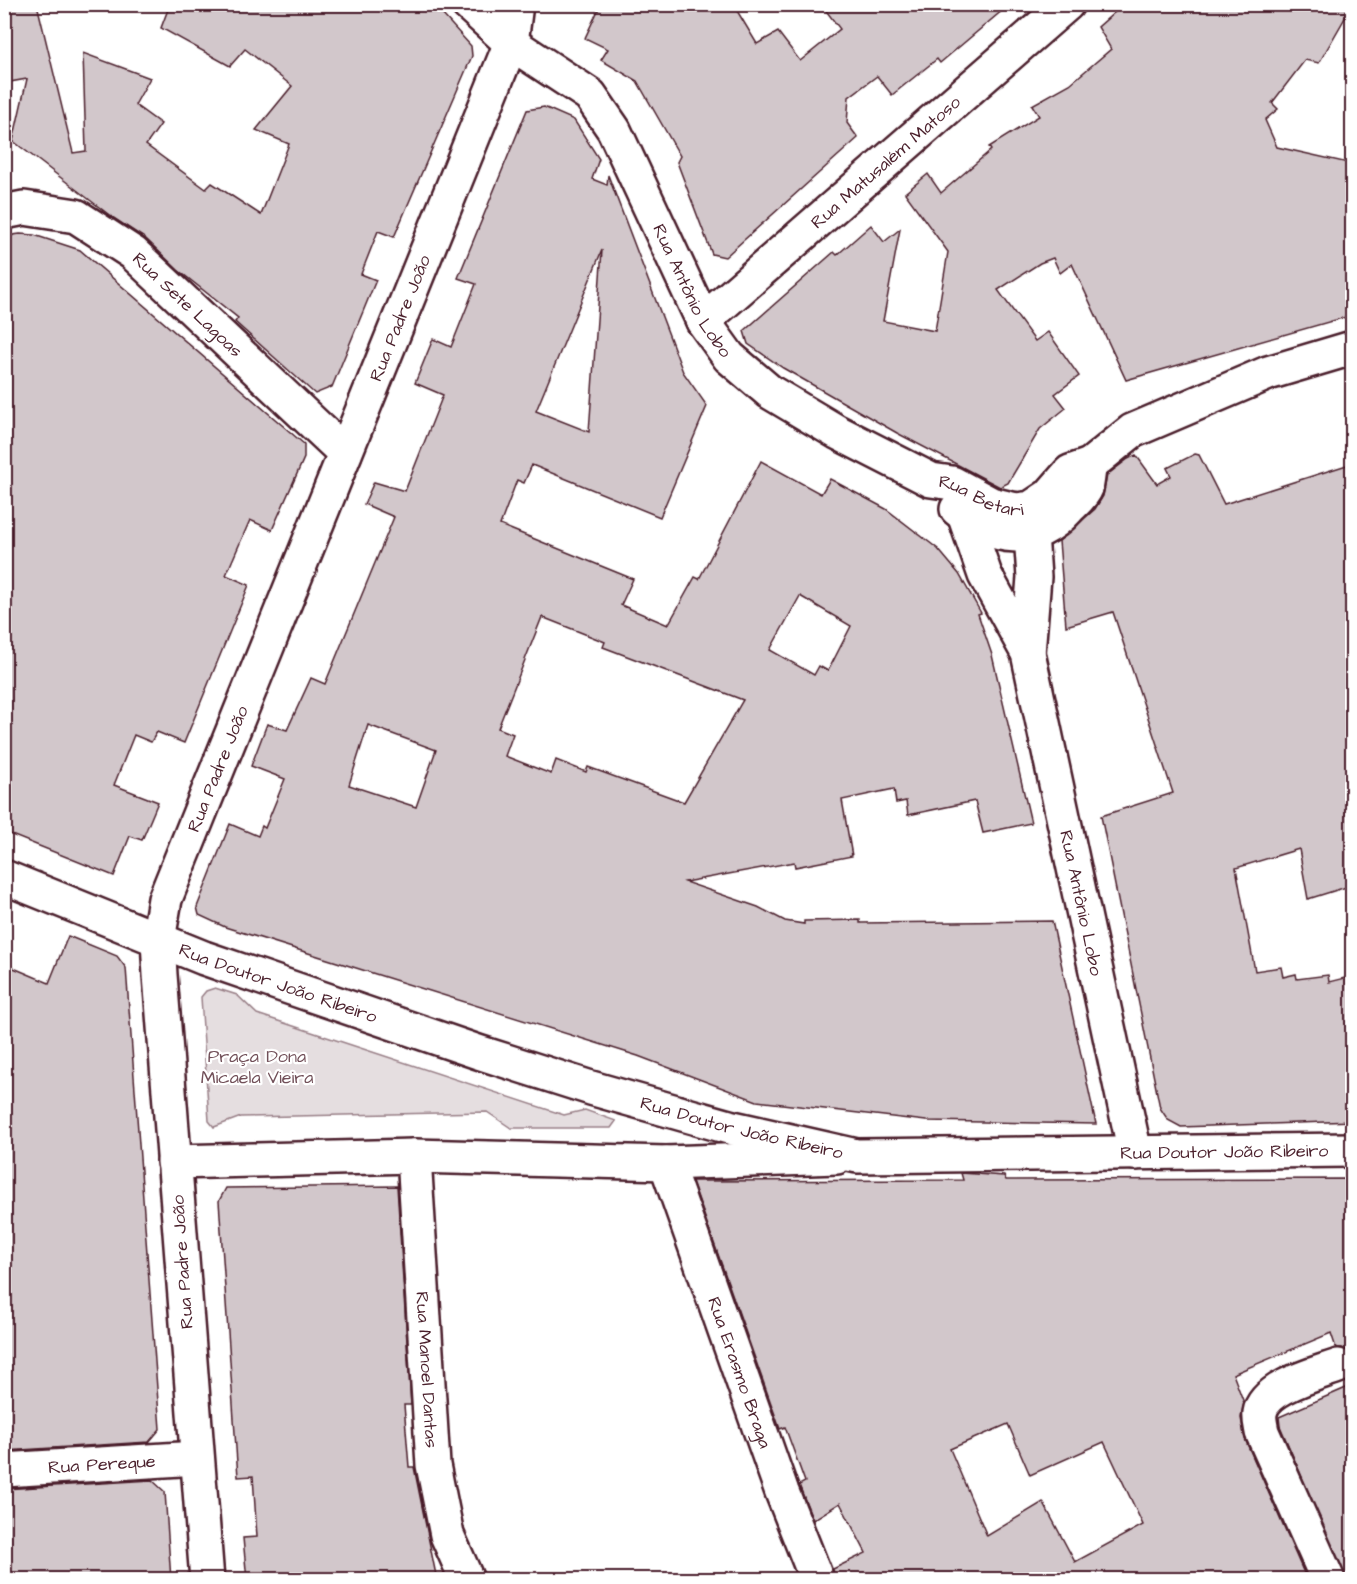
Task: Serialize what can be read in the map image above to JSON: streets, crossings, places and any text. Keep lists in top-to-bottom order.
{
  "streets": {
    "street": [
      "Rua Matusalém Matoso",
      "Rua Antônio Lobo",
      "Rua Sete Lagoas",
      "Rua Padre João",
      "Rua Betari",
      "Rua Doutor João Ribeiro",
      "Rua Manoel Dantas",
      "Rua Erasmo Braga",
      "Rua Pereque"
    ]
  },
  "crossings": [
    ["Rua Matusalém Matoso", "Rua Antônio Lobo"],
    ["Rua Antônio Lobo", "Rua Padre João"],
    ["Rua Antônio Lobo", "Rua Betari"],
    ["Rua Antônio Lobo", "Rua Doutor João Ribeiro"],
    ["Rua Sete Lagoas", "Rua Padre João"],
    ["Rua Padre João", "Rua Doutor João Ribeiro"],
    ["Rua Padre João", "Rua Pereque"]
  ],
  "parks": ["Praça Dona Micaela Vieira"]
}
